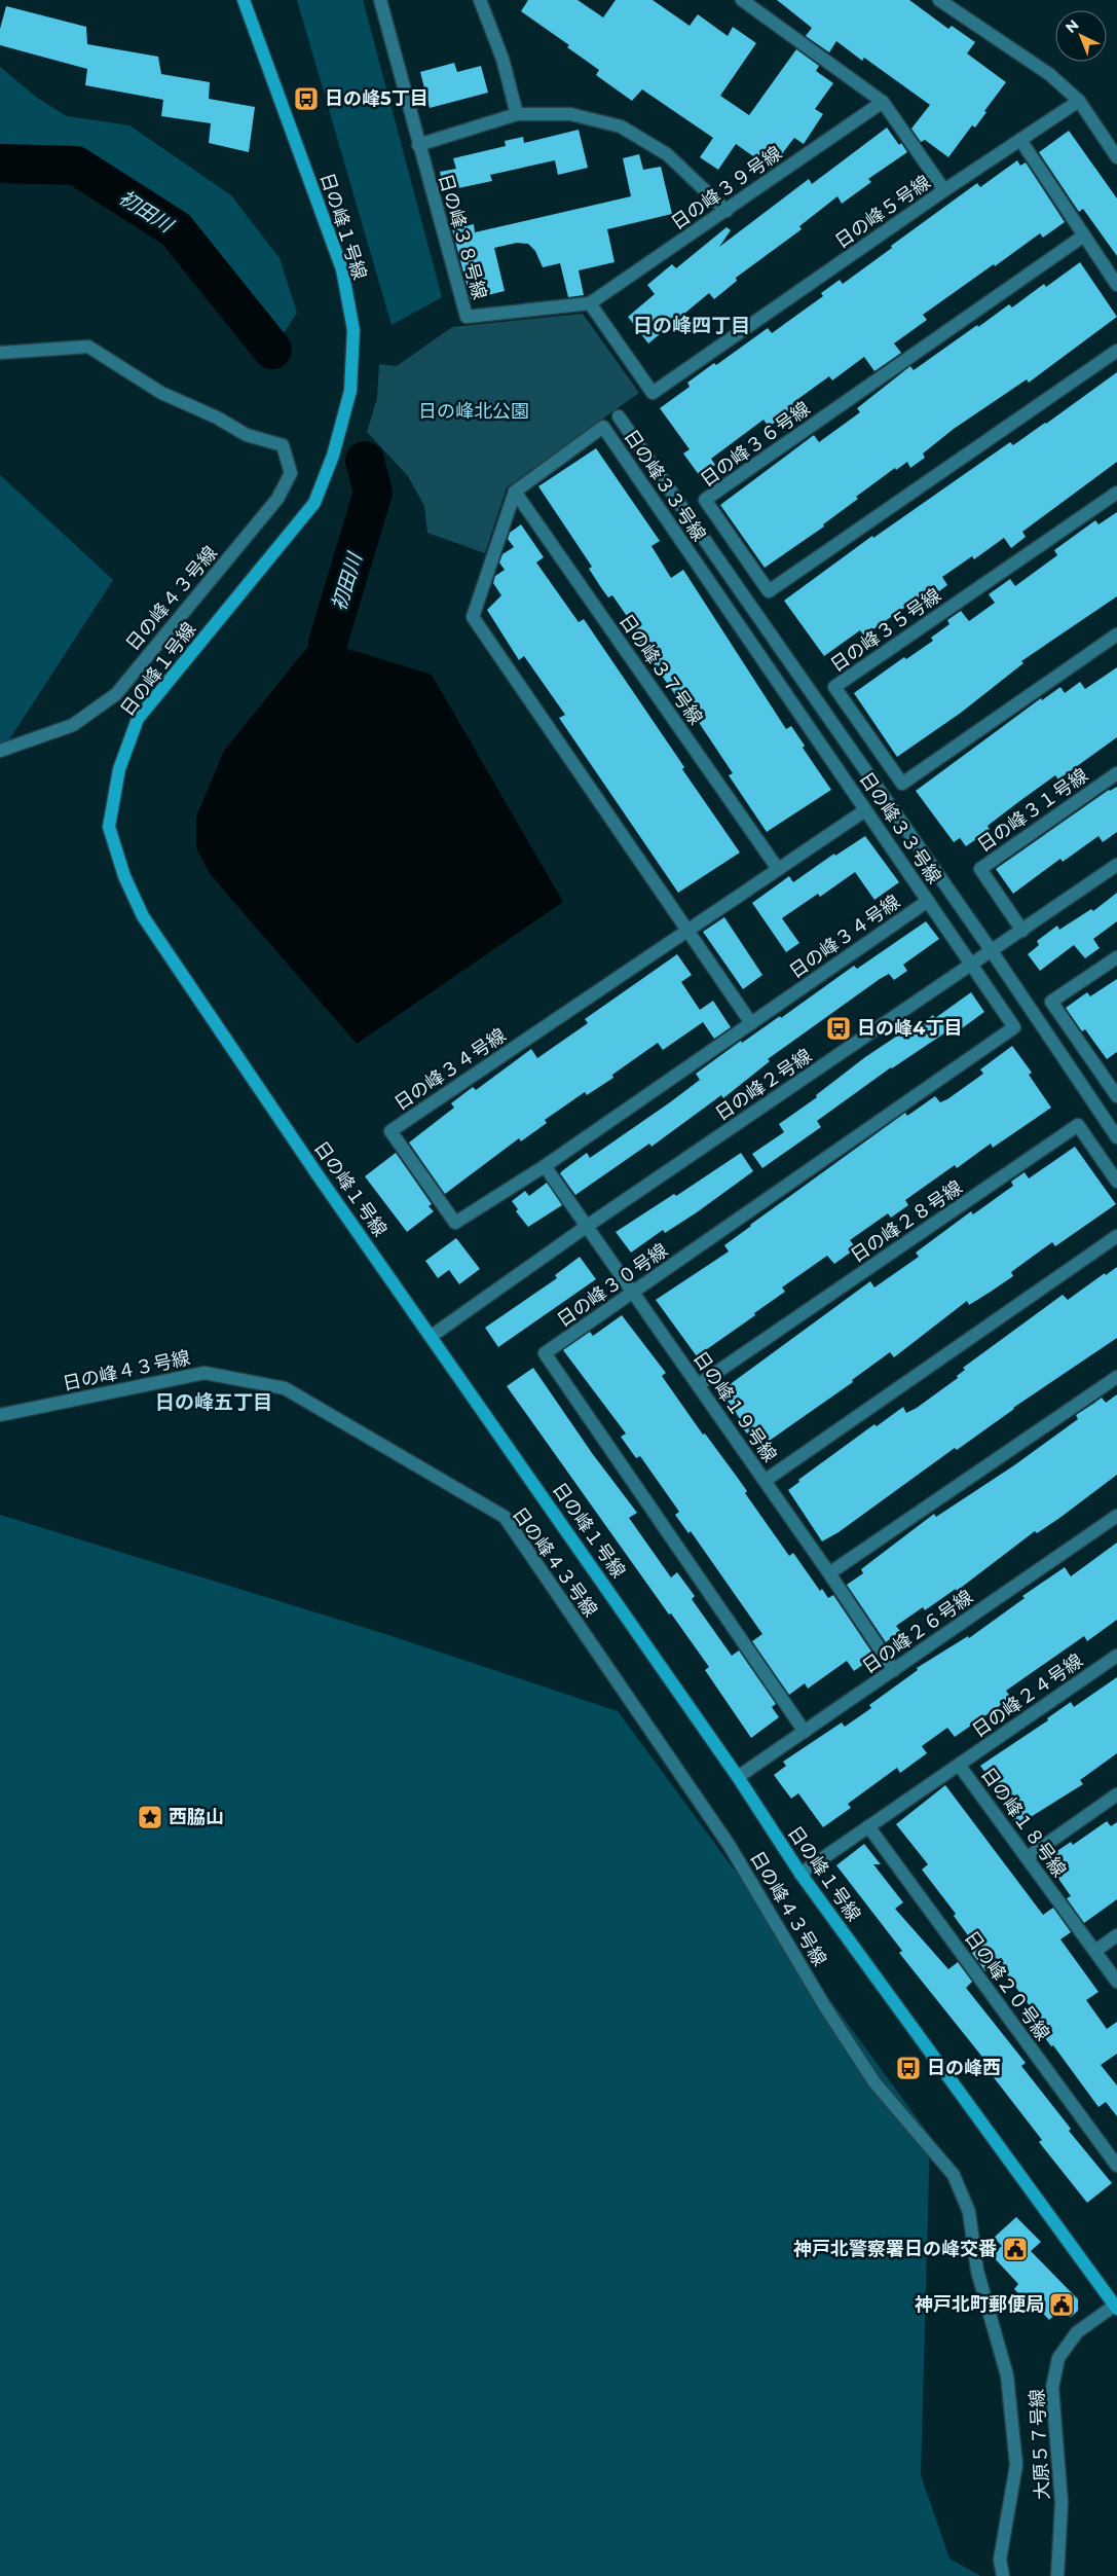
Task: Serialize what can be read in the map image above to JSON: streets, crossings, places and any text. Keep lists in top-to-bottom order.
{
  "streets": {
    "street": [
      "日の峰３９号線",
      "日の峰５号線",
      "日の峰１号線",
      "日の峰３８号線",
      "日の峰３６号線",
      "日の峰３３号線",
      "日の峰４３号線",
      "日の峰３５号線",
      "日の峰３７号線",
      "日の峰３１号線",
      "日の峰３４号線",
      "日の峰２号線",
      "日の峰２８号線",
      "日の峰３０号線",
      "日の峰１９号線",
      "日の峰２６号線",
      "日の峰２４号線",
      "日の峰１８号線",
      "日の峰２０号線",
      "大原５７号線"
    ]
  },
  "crossings": [
    ["日の峰３９号線", "日の峰５号線"],
    ["日の峰３９号線", "日の峰３８号線"],
    ["日の峰５号線", "日の峰３８号線"],
    ["日の峰１号線", "日の峰２号線"],
    ["日の峰１号線", "日の峰２６号線"],
    ["日の峰１号線", "日の峰１８号線"],
    ["日の峰１号線", "大原５７号線"],
    ["日の峰３３号線", "日の峰３７号線"],
    ["日の峰３３号線", "日の峰３４号線"],
    ["日の峰３３号線", "日の峰２号線"],
    ["日の峰３３号線", "日の峰３０号線"],
    ["日の峰３７号線", "日の峰３４号線"],
    ["日の峰３１号線", "日の峰２号線"],
    ["日の峰３４号線", "日の峰１９号線"],
    ["日の峰２号線", "日の峰３０号線"],
    ["日の峰２号線", "日の峰１９号線"],
    ["日の峰２８号線", "日の峰１９号線"],
    ["日の峰３０号線", "日の峰１９号線"],
    ["日の峰３０号線", "日の峰２６号線"],
    ["日の峰１９号線", "日の峰２６号線"],
    ["日の峰２４号線", "日の峰１８号線"],
    ["日の峰１８号線", "日の峰２０号線"]
  ],
  "districts": ["日の峰四丁目", "日の峰五丁目"],
  "water": ["初田川"],
  "parks": ["日の峰北公園"],
  "places": {
    "bus stop": ["日の峰5丁目", "日の峰4丁目", "日の峰西"],
    "place": ["西脇山"],
    "public building": ["神戸北警察署日の峰交番", "神戸北町郵便局"]
  },
  "north": "top left"
}
